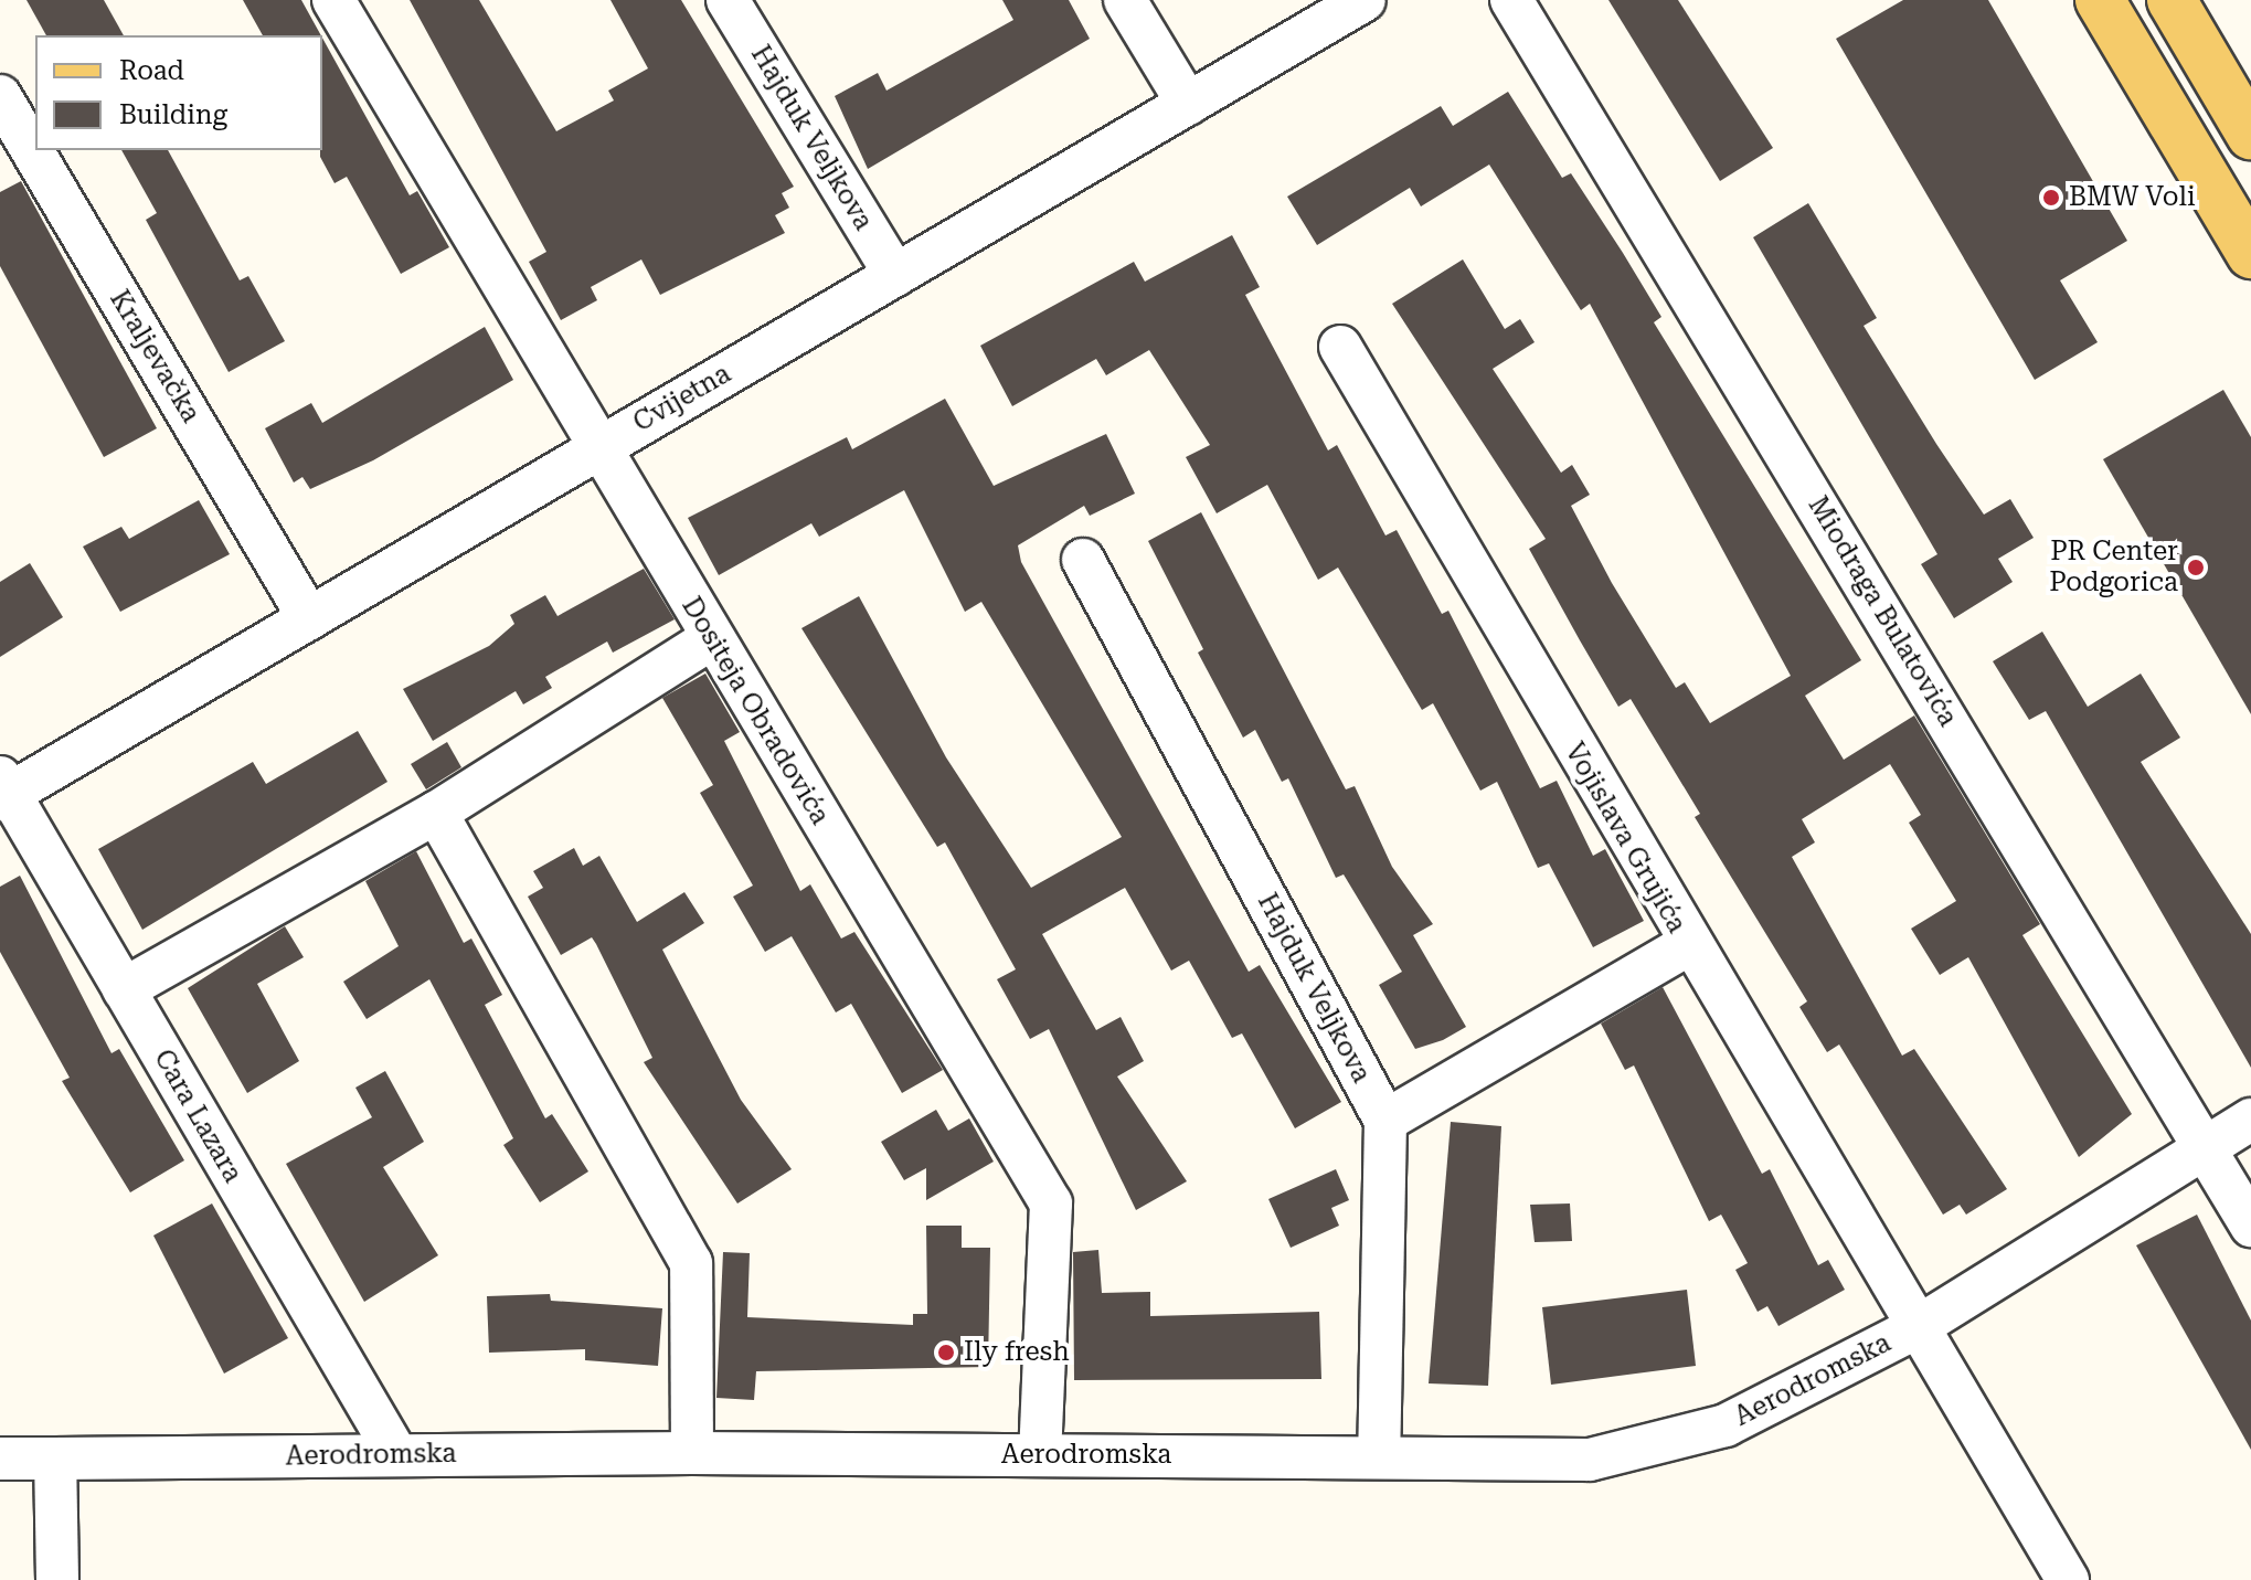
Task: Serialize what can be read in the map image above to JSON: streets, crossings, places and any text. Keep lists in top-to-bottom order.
{
  "streets": {
    "street": [
      "Hajduk Veljkova",
      "Kraljevačka",
      "Cvijetna",
      "Miodraga Bulatovića",
      "Dositeja Obradovića",
      "Vojislava Grujića",
      "Cara Lazara",
      "Aerodromska"
    ]
  },
  "crossings": [
    ["Hajduk Veljkova", "Cvijetna"],
    ["Hajduk Veljkova", "Aerodromska"],
    ["Kraljevačka", "Cvijetna"],
    ["Cvijetna", "Dositeja Obradovića"],
    ["Cvijetna", "Cara Lazara"],
    ["Dositeja Obradovića", "Aerodromska"],
    ["Vojislava Grujića", "Aerodromska"],
    ["Cara Lazara", "Aerodromska"]
  ],
  "places": ["BMW Voli", "PR Center Podgorica", "Ily fresh"],
  "legend": ["Road", "Building"]
}
